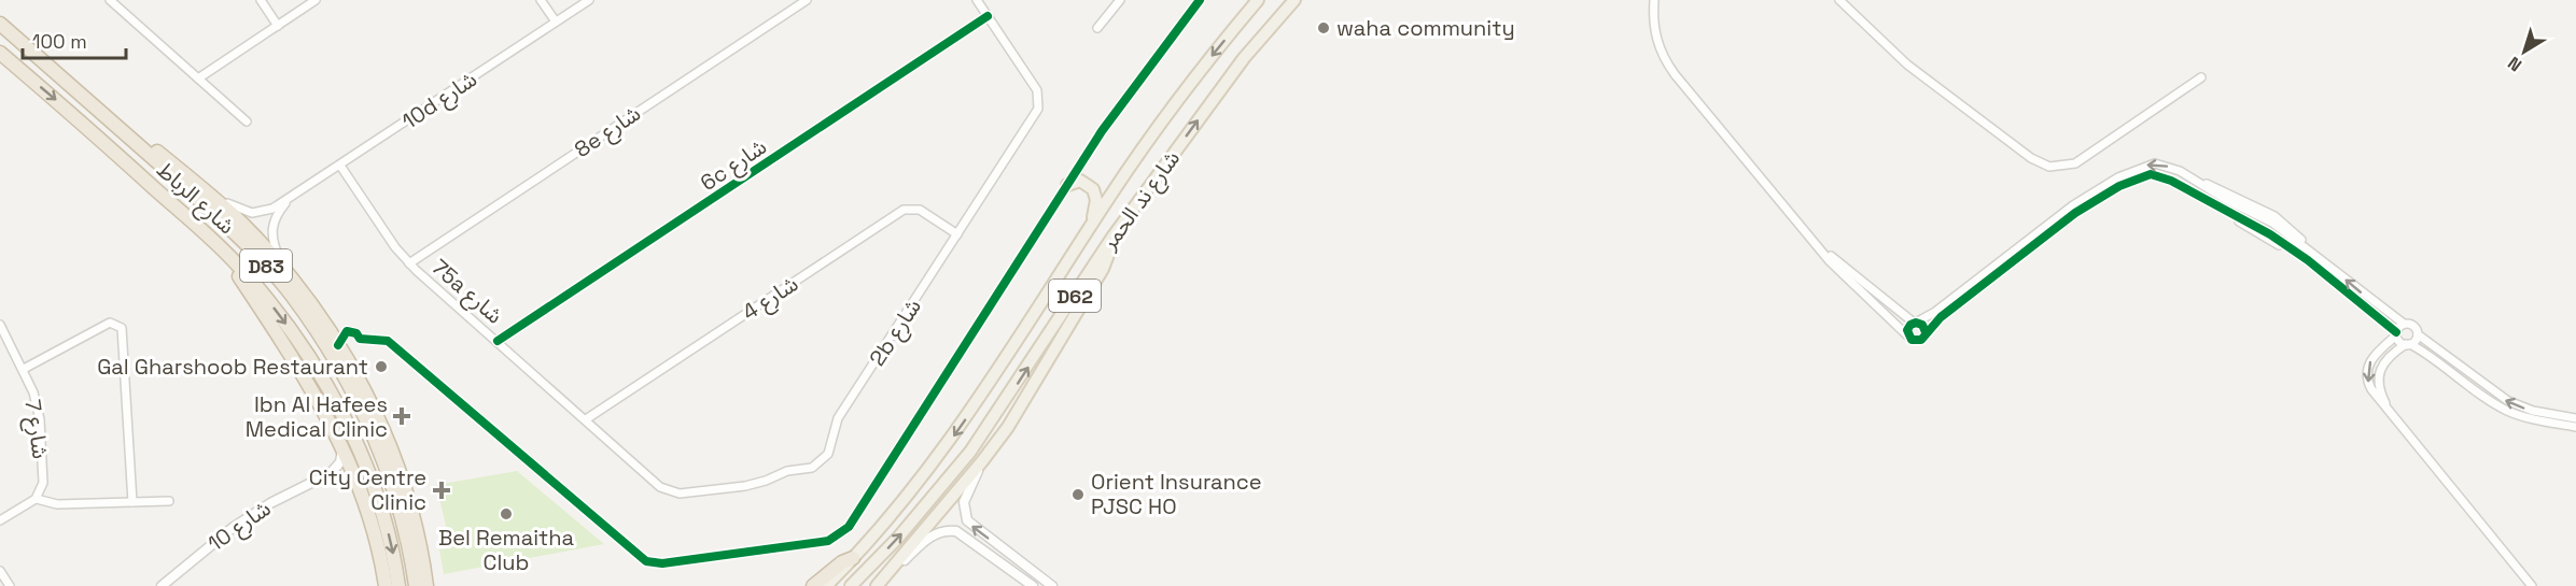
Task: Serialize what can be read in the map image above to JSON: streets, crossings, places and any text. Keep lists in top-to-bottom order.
{
  "streets": {
    "highway": ["شارع الرباط", "D83"],
    "main road": ["شارع ند الحمر", "D62"],
    "street": [
      "10d شارع",
      "8e شارع",
      "6c شارع",
      "75a شارع",
      "شارع 4",
      "2b شارع",
      "شارع 7",
      "شارع 10"
    ]
  },
  "crossings": [
    ["10d شارع", "75a شارع"],
    ["8e شارع", "75a شارع"],
    ["6c شارع", "75a شارع"],
    ["6c شارع", "2b شارع"],
    ["75a شارع", "شارع 4"],
    ["75a شارع", "2b شارع"],
    ["شارع 4", "2b شارع"]
  ],
  "places": {
    "other": [
      "waha community",
      "Gal Gharshoob Restaurant",
      "Orient Insurance PJSC HO",
      "Bel Remaitha Club"
    ],
    "health": ["Ibn Al Hafees Medical Clinic", "City Centre Clinic"]
  },
  "scale_bar": "100 m",
  "north": "bottom left"
}
